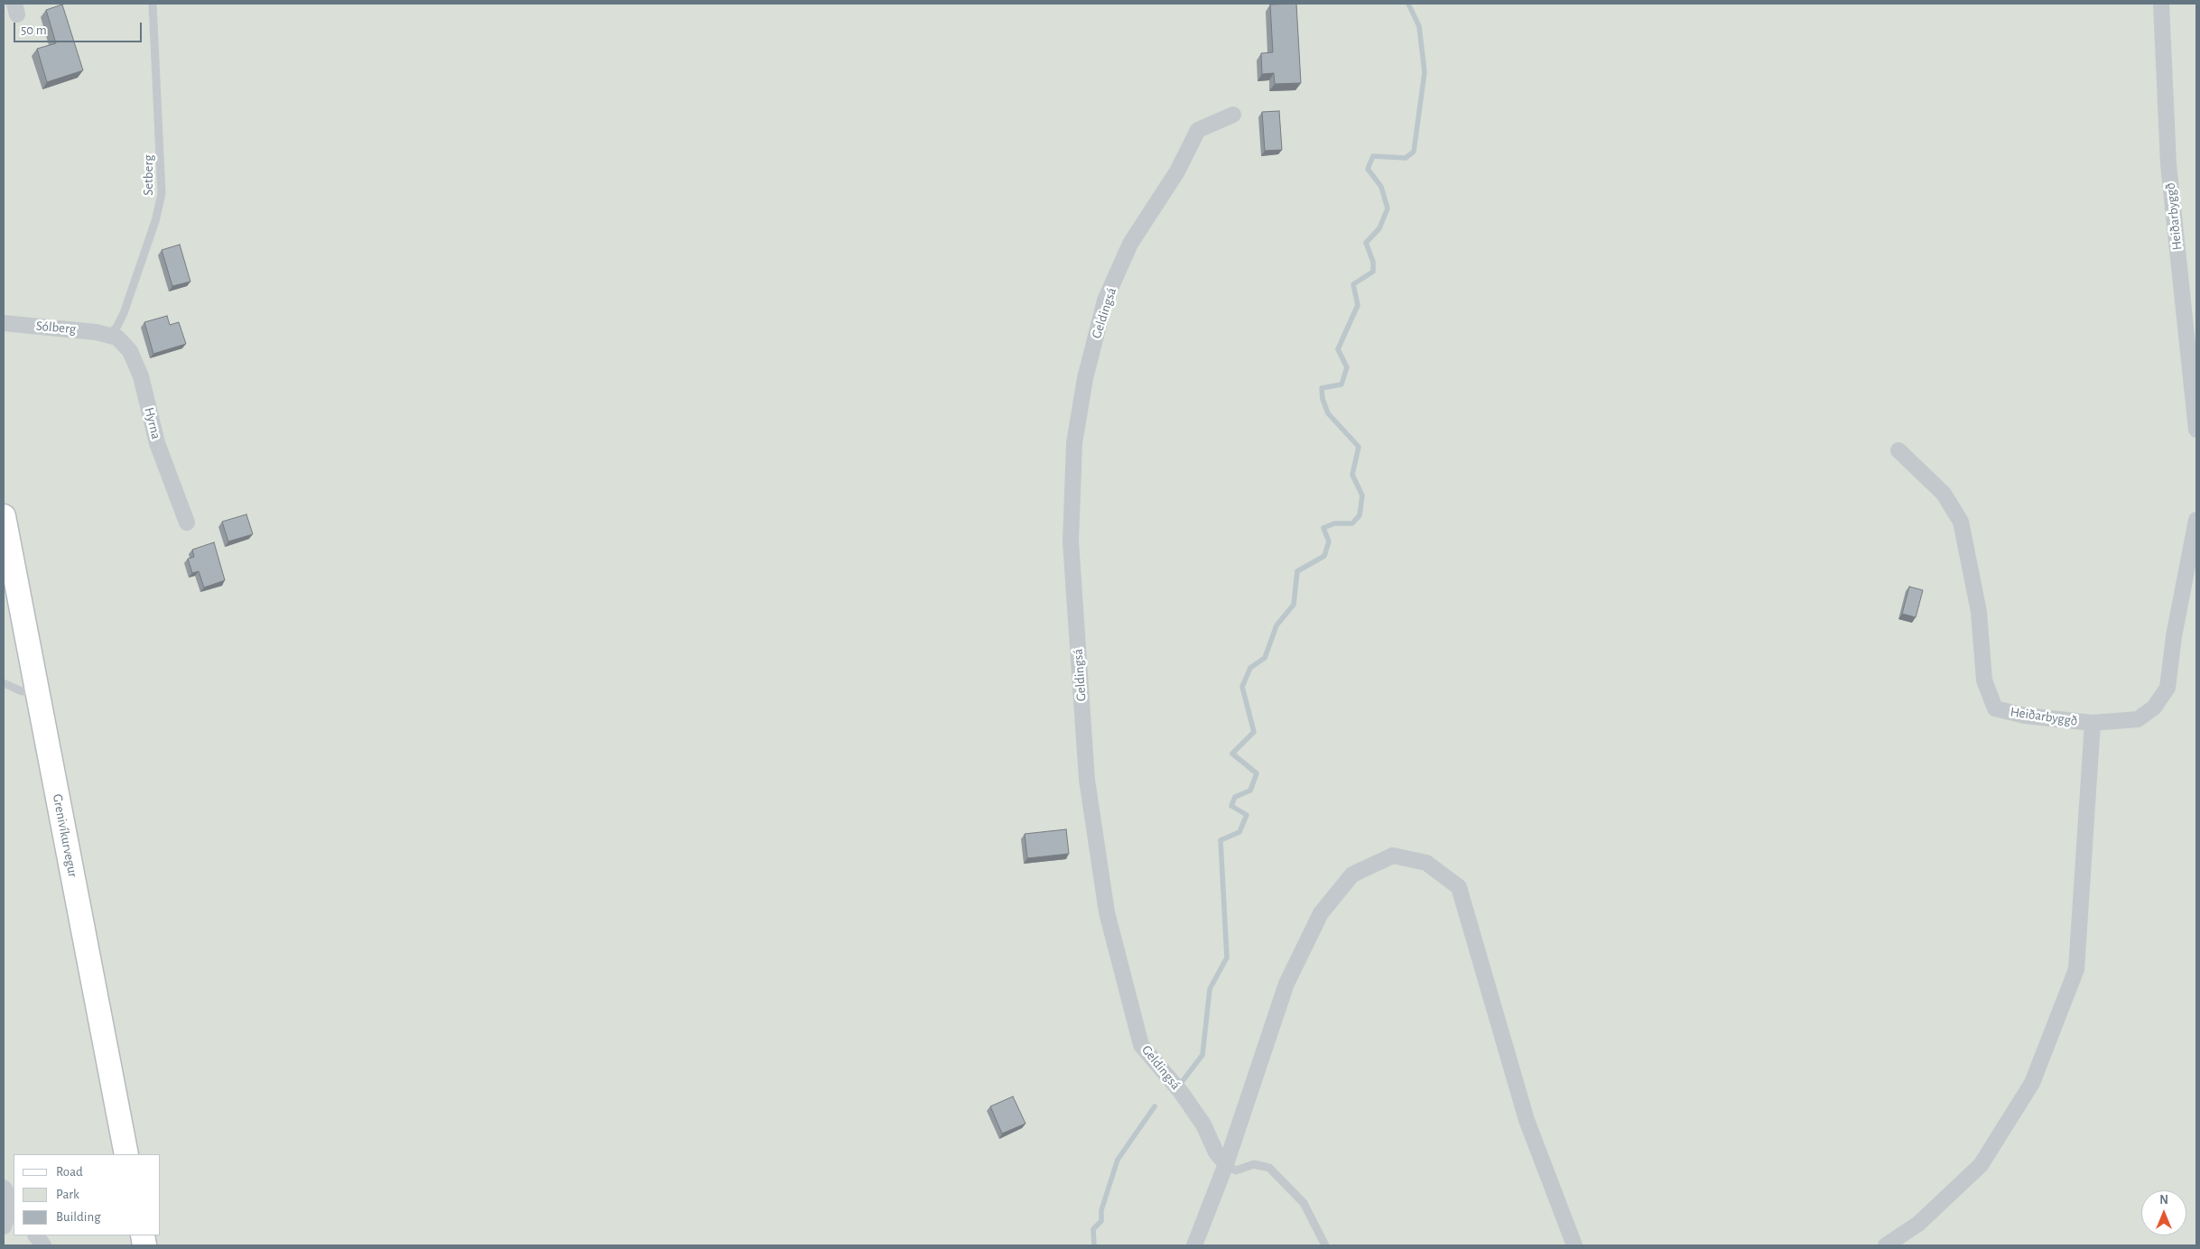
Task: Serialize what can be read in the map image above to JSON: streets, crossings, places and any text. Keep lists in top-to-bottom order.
{
  "streets": {
    "main road": ["Grenivíkurvegur"],
    "street": [
      "Heiðarbyggð",
      "Geldingsá",
      "Sólberg",
      "Hyrna"
    ],
    "lane": ["Setberg"]
  },
  "crossings": [
    ["Setberg", "Sólberg"],
    ["Setberg", "Hyrna"],
    ["Sólberg", "Hyrna"]
  ],
  "legend": ["Road", "Park", "Building"],
  "scale_bar": "50 m",
  "north": "top"
}
